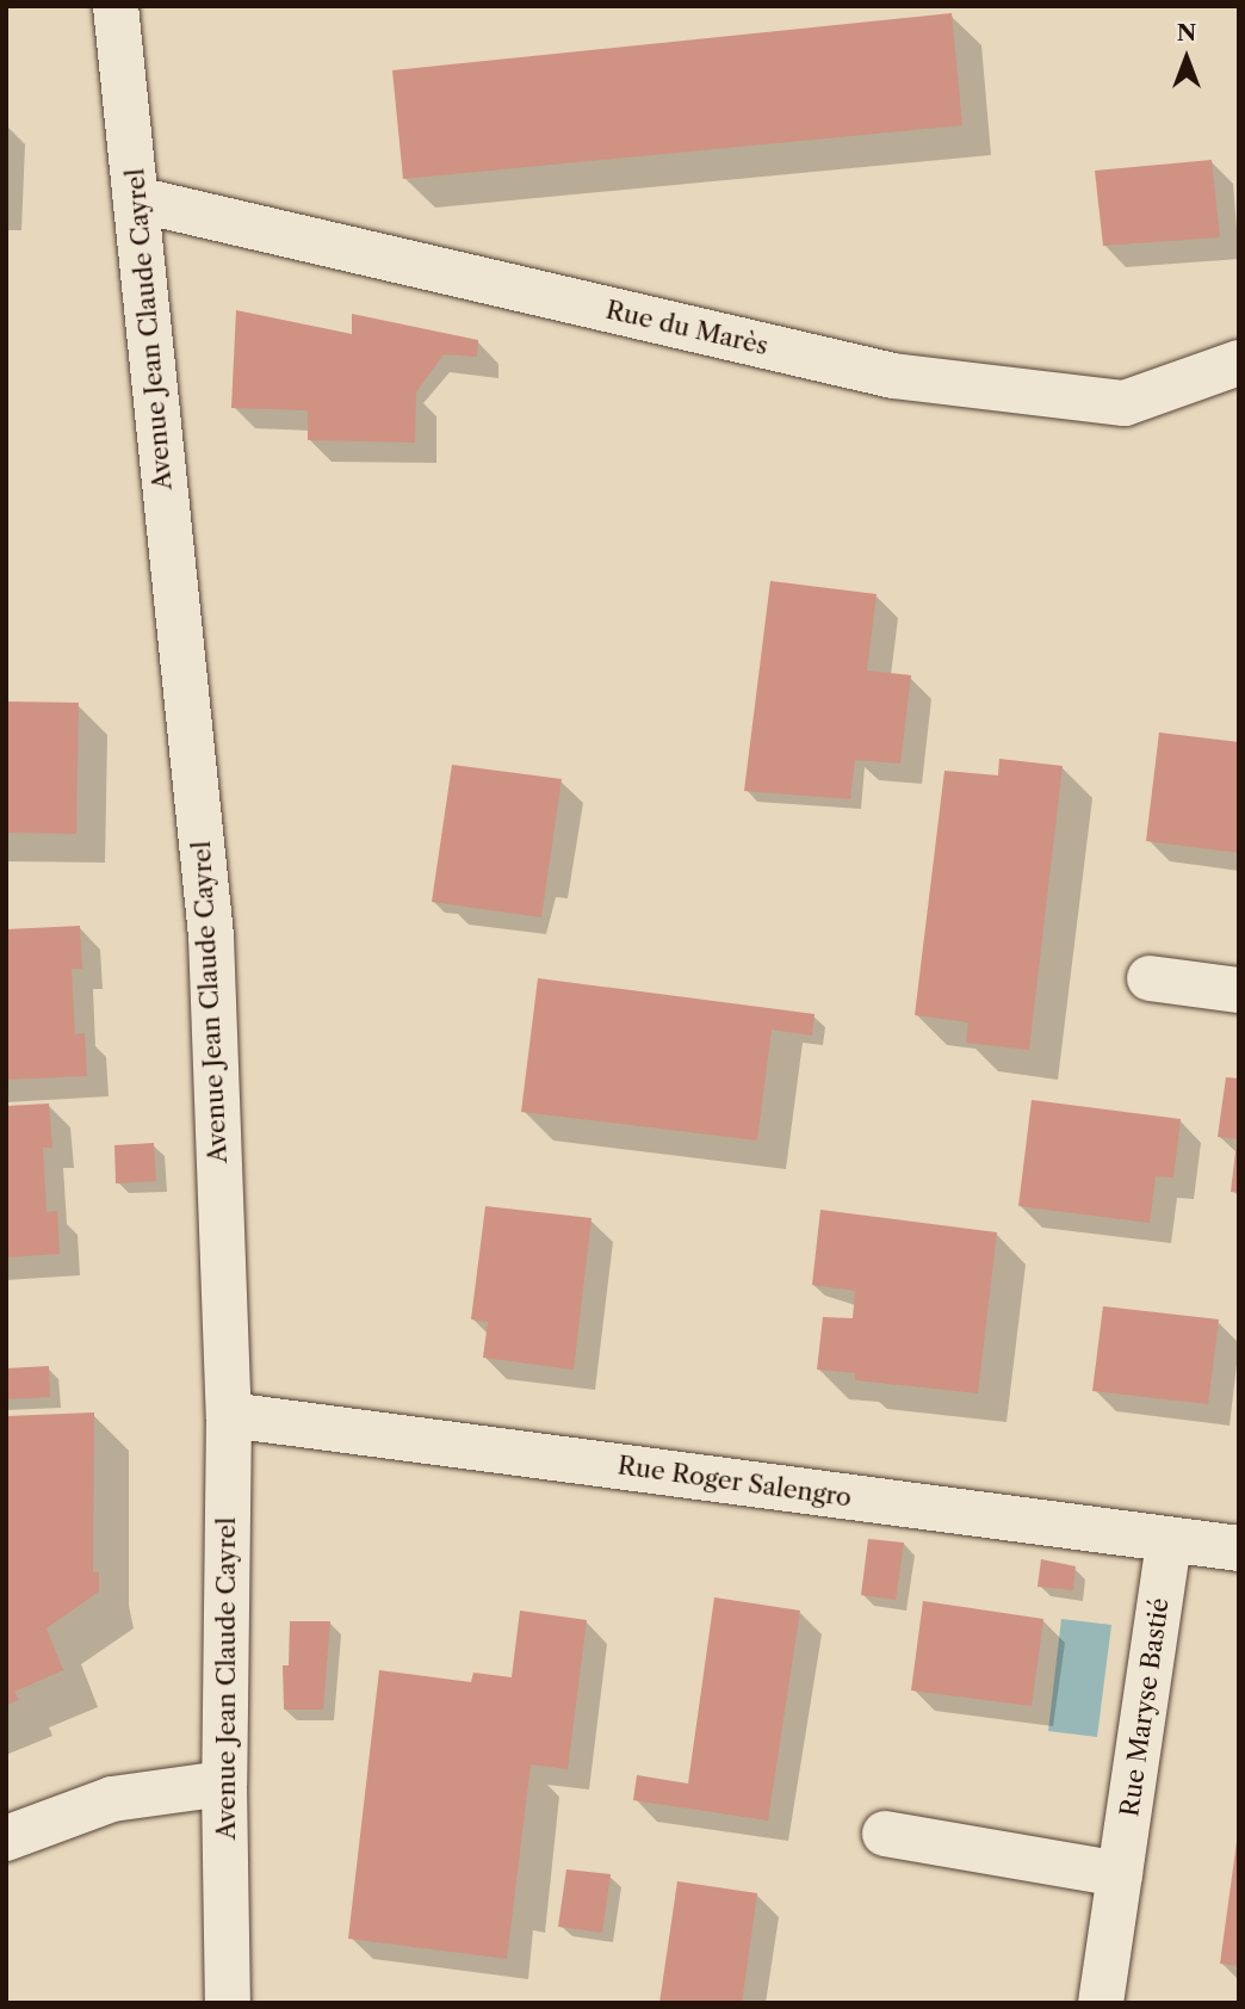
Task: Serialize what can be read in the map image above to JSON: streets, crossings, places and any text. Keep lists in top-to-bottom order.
{
  "streets": {
    "street": [
      "Rue du Marès",
      "Avenue Jean Claude Cayrel",
      "Rue Roger Salengro",
      "Rue Maryse Bastié"
    ]
  },
  "crossings": [
    ["Rue du Marès", "Avenue Jean Claude Cayrel"],
    ["Avenue Jean Claude Cayrel", "Rue Roger Salengro"],
    ["Rue Roger Salengro", "Rue Maryse Bastié"]
  ],
  "north": "top"
}
